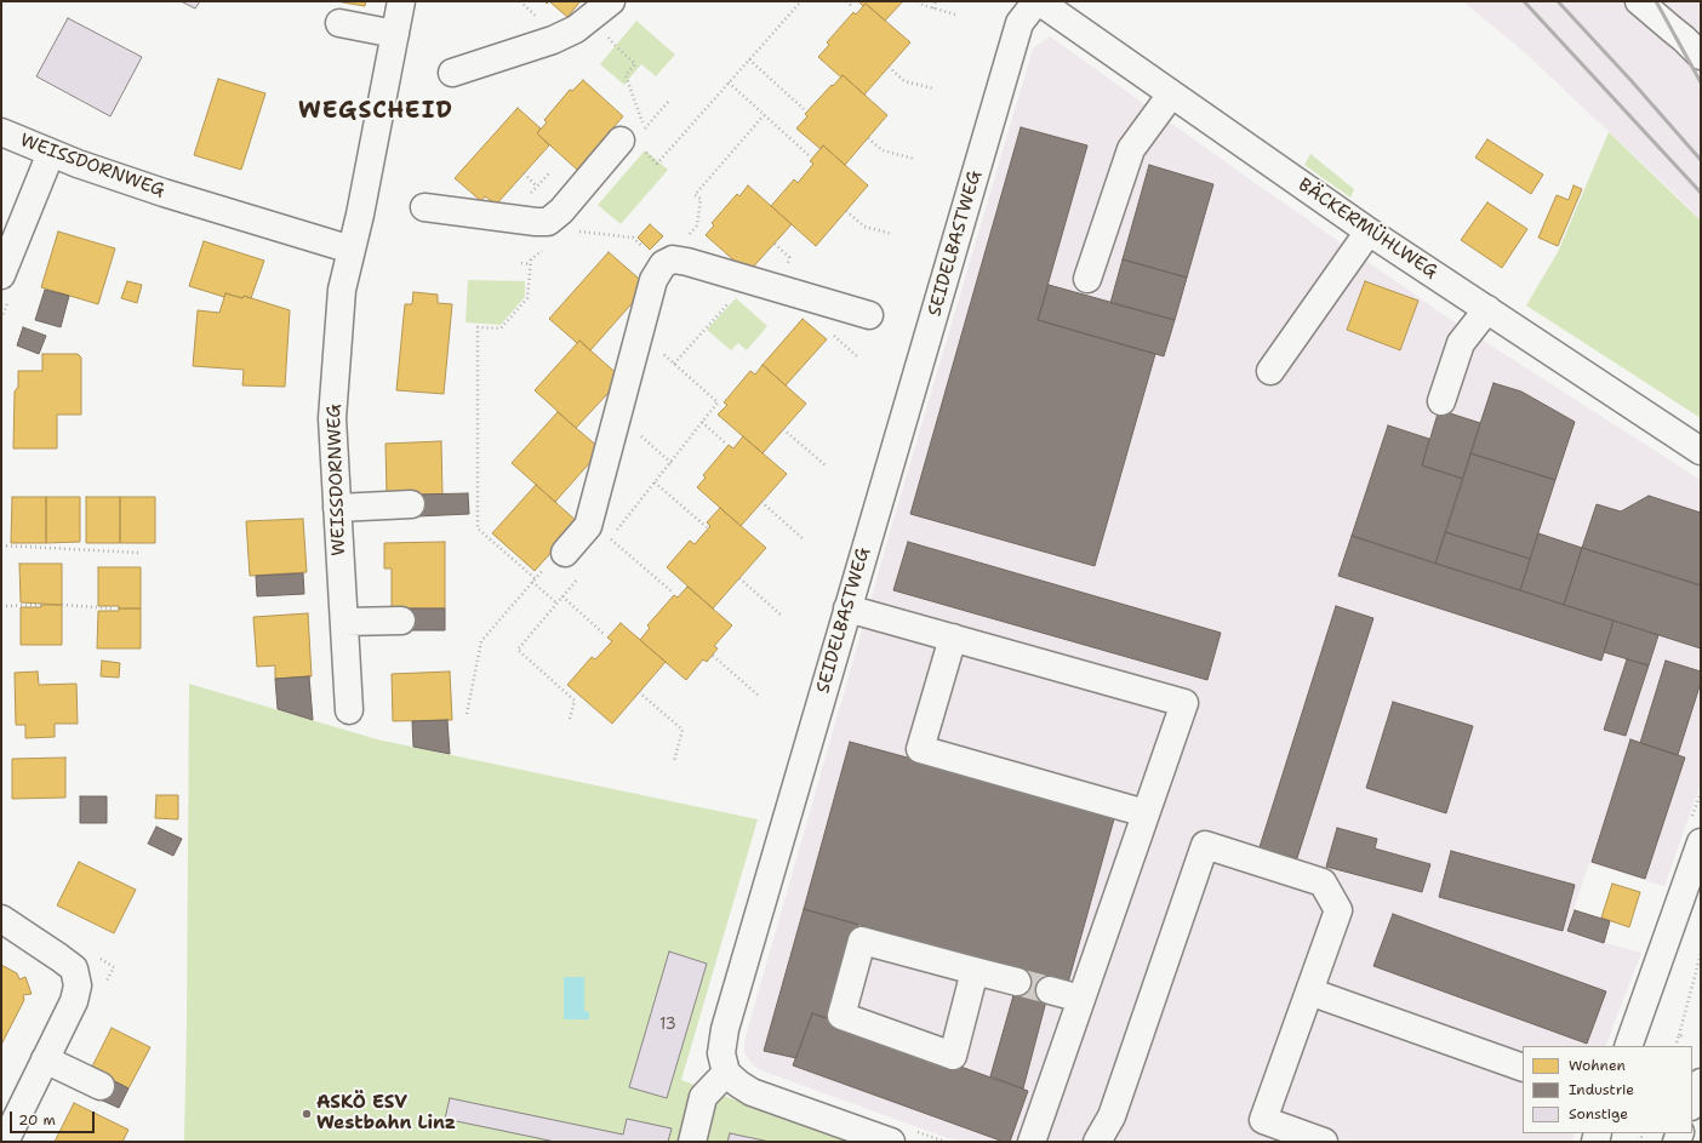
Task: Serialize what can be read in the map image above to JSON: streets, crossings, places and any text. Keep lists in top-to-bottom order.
{
  "streets": {
    "street": ["WEISSDORNWEG", "BÄCKERMÜHLWEG", "SEIDELBASTWEG"]
  },
  "crossings": [
    ["BÄCKERMÜHLWEG", "SEIDELBASTWEG"]
  ],
  "districts": ["WEGSCHEID"],
  "places": ["ASKÖ ESV Westbahn Linz"],
  "house_numbers": ["13"],
  "legend": ["Wohnen", "Industrie", "Sonstige"],
  "scale_bar": "20 m"
}
